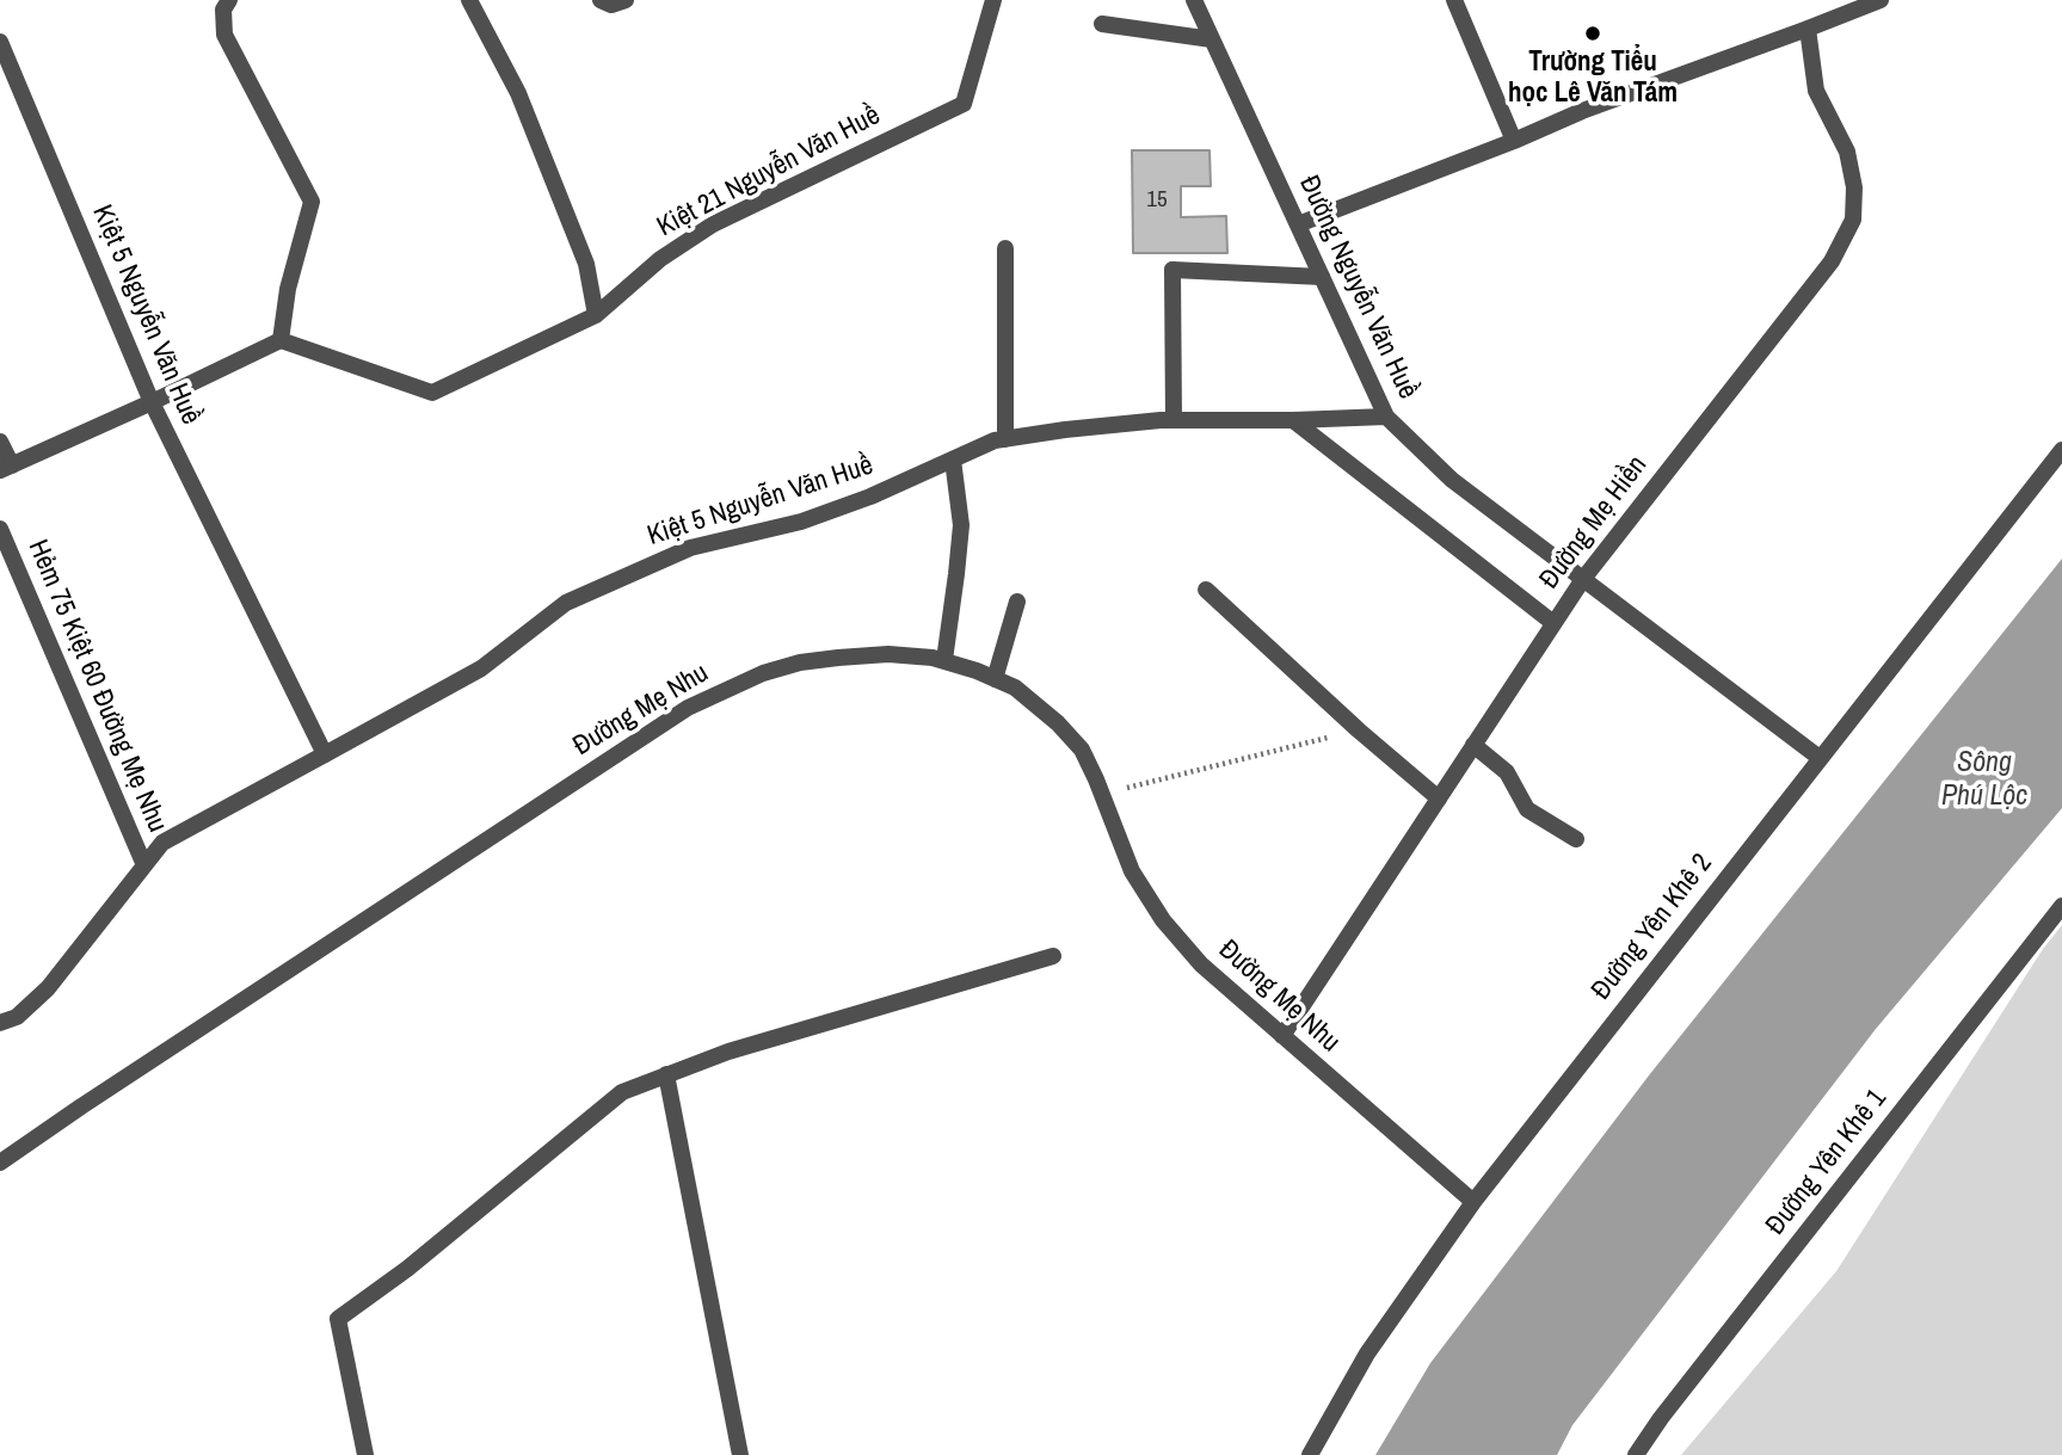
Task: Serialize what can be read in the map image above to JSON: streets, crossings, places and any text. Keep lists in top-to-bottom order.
{
  "streets": {
    "street": [
      "Kiệt 21 Nguyễn Văn Huề",
      "Đường Nguyễn Văn Huề",
      "Kiệt 5 Nguyễn Văn Huề",
      "Đường Mẹ Hiền",
      "Hẻm 75 Kiệt 60 Đường Mẹ Nhu",
      "Đường Mẹ Nhu",
      "Đường Yên Khê 2",
      "Đường Yên Khê 1"
    ]
  },
  "crossings": [
    ["Đường Nguyễn Văn Huề", "Kiệt 5 Nguyễn Văn Huề"],
    ["Đường Nguyễn Văn Huề", "Đường Mẹ Hiền"],
    ["Đường Nguyễn Văn Huề", "Đường Yên Khê 2"],
    ["Đường Mẹ Hiền", "Đường Mẹ Nhu"],
    ["Đường Mẹ Nhu", "Đường Yên Khê 2"]
  ],
  "water": ["Sông Phú Lộc"],
  "places": ["Trường Tiểu học Lê Văn Tám"],
  "house_numbers": ["15"]
}
